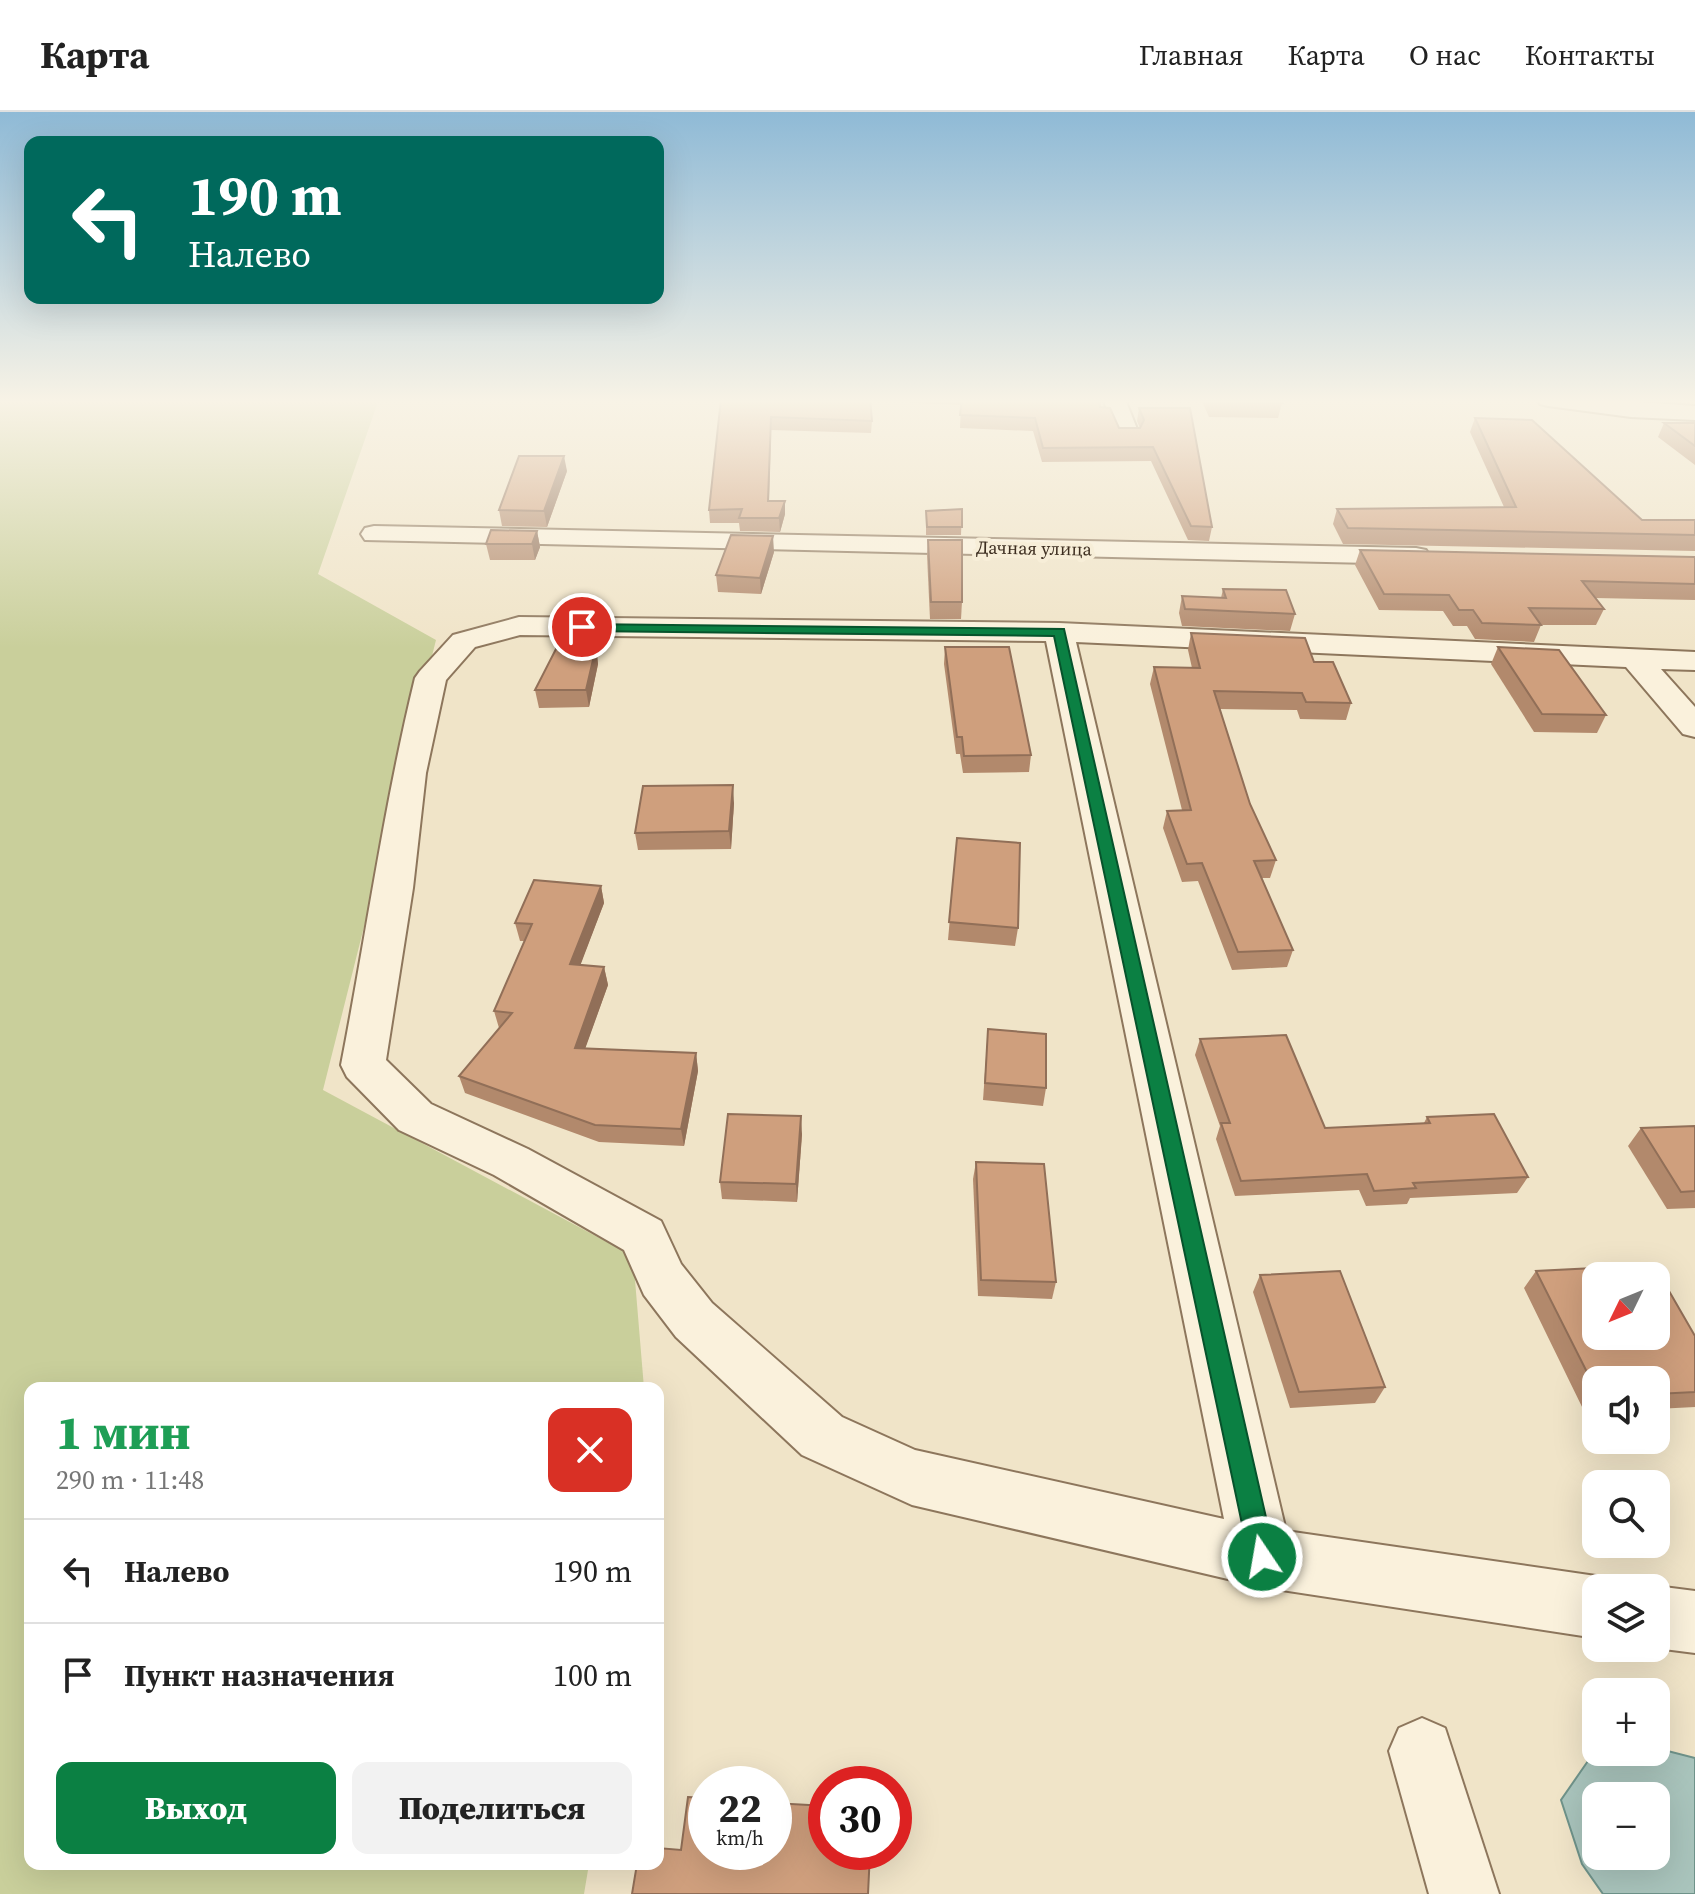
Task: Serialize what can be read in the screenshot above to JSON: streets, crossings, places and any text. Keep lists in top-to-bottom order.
{
  "streets": {
    "street": ["Дачная улица"]
  },
  "north": "bottom left",
  "page": {
    "header": "Карта",
    "nav": [
      "Главная",
      "Карта",
      "О нас",
      "Контакты"
    ],
    "turn": ["190 m", "Налево"],
    "map_buttons": ["+", "−"],
    "heading": ["1 мин", "290 m · 11:48"],
    "list": [
      {
        "name": "Налево",
        "value": "190 m"
      },
      {
        "name": "Пункт назначения",
        "value": "100 m"
      }
    ],
    "buttons": ["Выход", "Поделиться"],
    "speed": "22 km/h",
    "limit": "30"
  }
}
